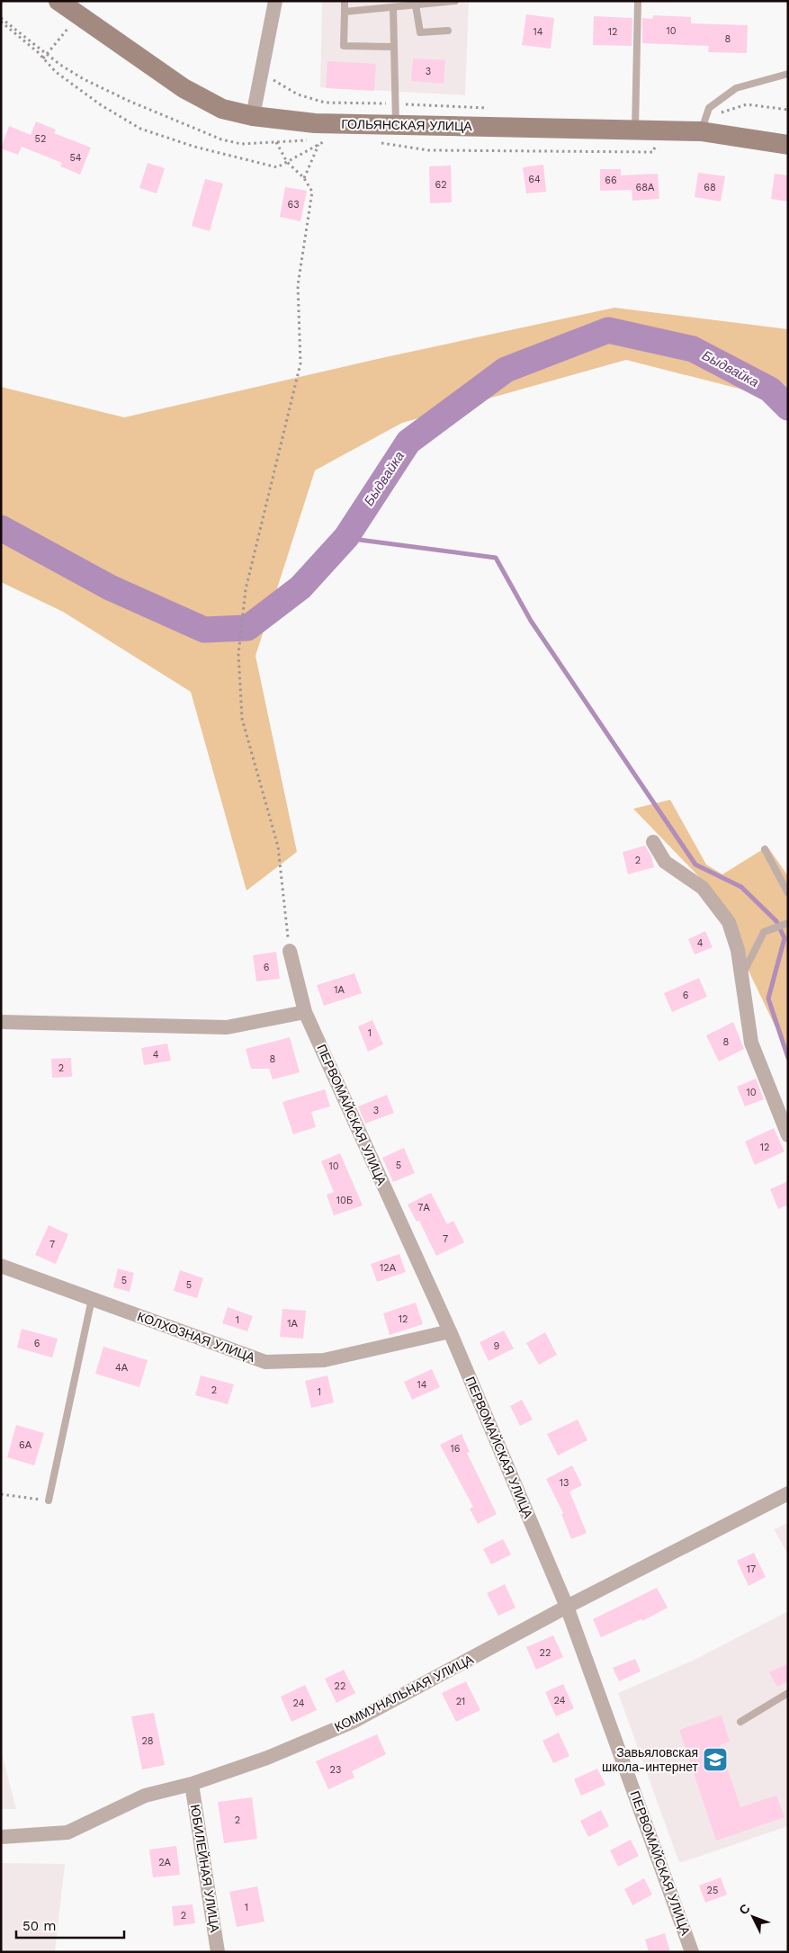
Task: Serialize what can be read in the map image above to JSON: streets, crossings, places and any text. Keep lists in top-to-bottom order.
{
  "streets": {
    "main road": ["ГОЛЬЯНСКАЯ УЛИЦА"],
    "street": [
      "ПЕРВОМАЙСКАЯ УЛИЦА",
      "КОЛХОЗНАЯ УЛИЦА",
      "КОММУНАЛЬНАЯ УЛИЦА",
      "ЮБИЛЕЙНАЯ УЛИЦА"
    ]
  },
  "crossings": [
    ["ПЕРВОМАЙСКАЯ УЛИЦА", "КОЛХОЗНАЯ УЛИЦА"],
    ["ПЕРВОМАЙСКАЯ УЛИЦА", "КОММУНАЛЬНАЯ УЛИЦА"],
    ["КОММУНАЛЬНАЯ УЛИЦА", "ЮБИЛЕЙНАЯ УЛИЦА"]
  ],
  "water": ["Быдвайка"],
  "places": {
    "school or university": ["Завьяловская школа-интернет"]
  },
  "house_numbers": [
    "10",
    "14",
    "12",
    "8",
    "3",
    "52",
    "54",
    "64",
    "66",
    "62",
    "68А",
    "68",
    "63",
    "2",
    "4",
    "6",
    "1А",
    "6",
    "1",
    "8",
    "4",
    "8",
    "2",
    "10",
    "3",
    "12",
    "5",
    "10",
    "10Б",
    "7А",
    "7",
    "7",
    "12А",
    "5",
    "5",
    "12",
    "1",
    "1А",
    "6",
    "9",
    "4А",
    "14",
    "2",
    "1",
    "6А",
    "16",
    "13",
    "17",
    "22",
    "22",
    "24",
    "21",
    "24",
    "28",
    "23",
    "2",
    "2А",
    "25",
    "1",
    "2"
  ],
  "scale_bar": "50 m",
  "north": "top left"
}
